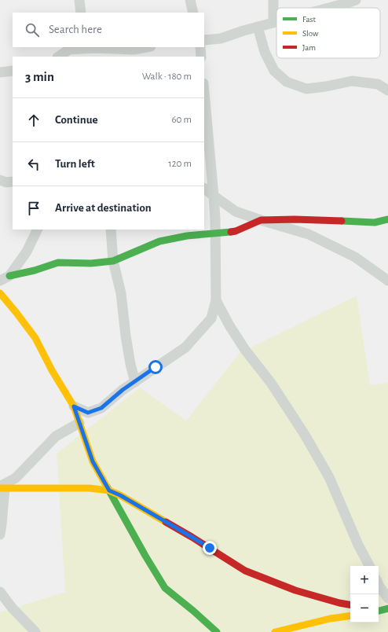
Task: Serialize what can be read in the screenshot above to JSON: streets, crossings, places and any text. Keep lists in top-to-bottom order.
{
  "legend": ["Fast", "Slow", "Jam"],
  "page": {
    "search": "Search here",
    "heading": ["3 min", "Walk · 180 m"],
    "list": [
      ["Continue", "60 m"],
      ["Turn left", "120 m"],
      "Arrive at destination"
    ],
    "map_buttons": ["+", "−"]
  }
}
